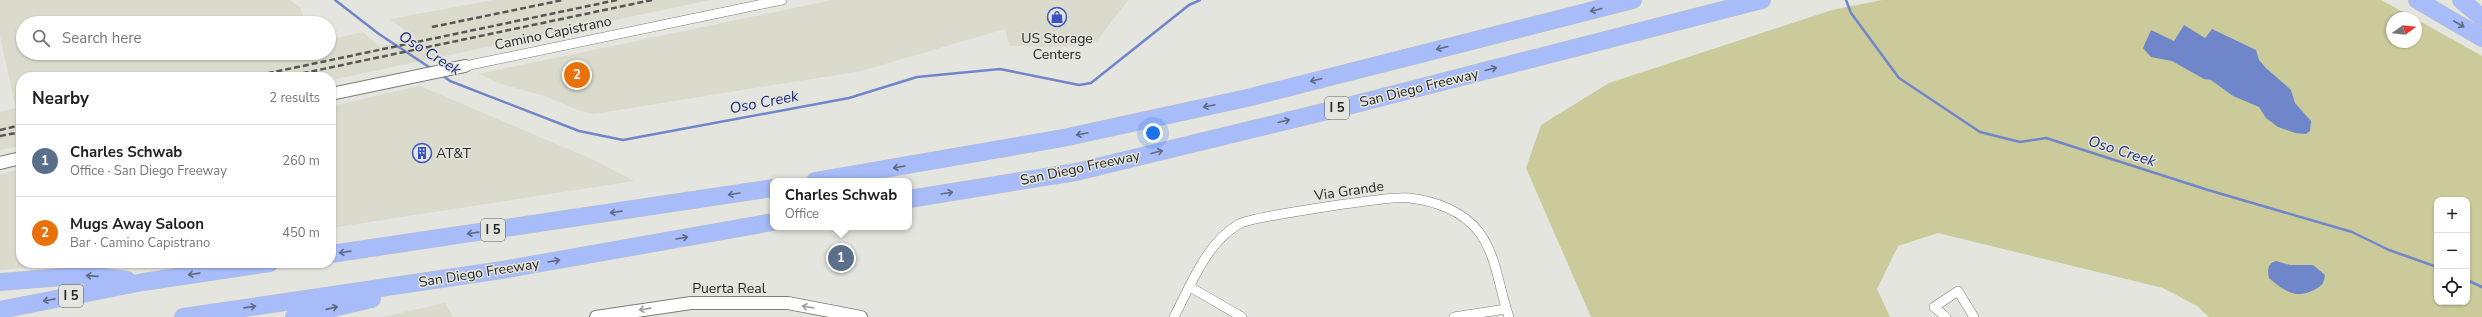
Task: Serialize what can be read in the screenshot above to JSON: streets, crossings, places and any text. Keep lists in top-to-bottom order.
{
  "streets": {
    "highway": ["San Diego Freeway", "I 5"],
    "street": ["Camino Capistrano", "Via Grande", "Puerta Real"]
  },
  "one_way": ["Puerta Real"],
  "water": ["Oso Creek"],
  "places": {
    "shop": ["US Storage Centers"],
    "building": ["AT&T"]
  },
  "north": "right",
  "page": {
    "search": "Search here",
    "pins": ["2", "1"],
    "heading": ["Nearby", "2 results"],
    "list": [
      {
        "mark": "1",
        "name": "Charles Schwab",
        "note": "Office · San Diego Freeway",
        "value": "260 m"
      },
      {
        "mark": "2",
        "name": "Mugs Away Saloon",
        "note": "Bar · Camino Capistrano",
        "value": "450 m"
      }
    ],
    "popup": ["Charles Schwab", "Office"],
    "map_buttons": ["+", "−"]
  }
}
